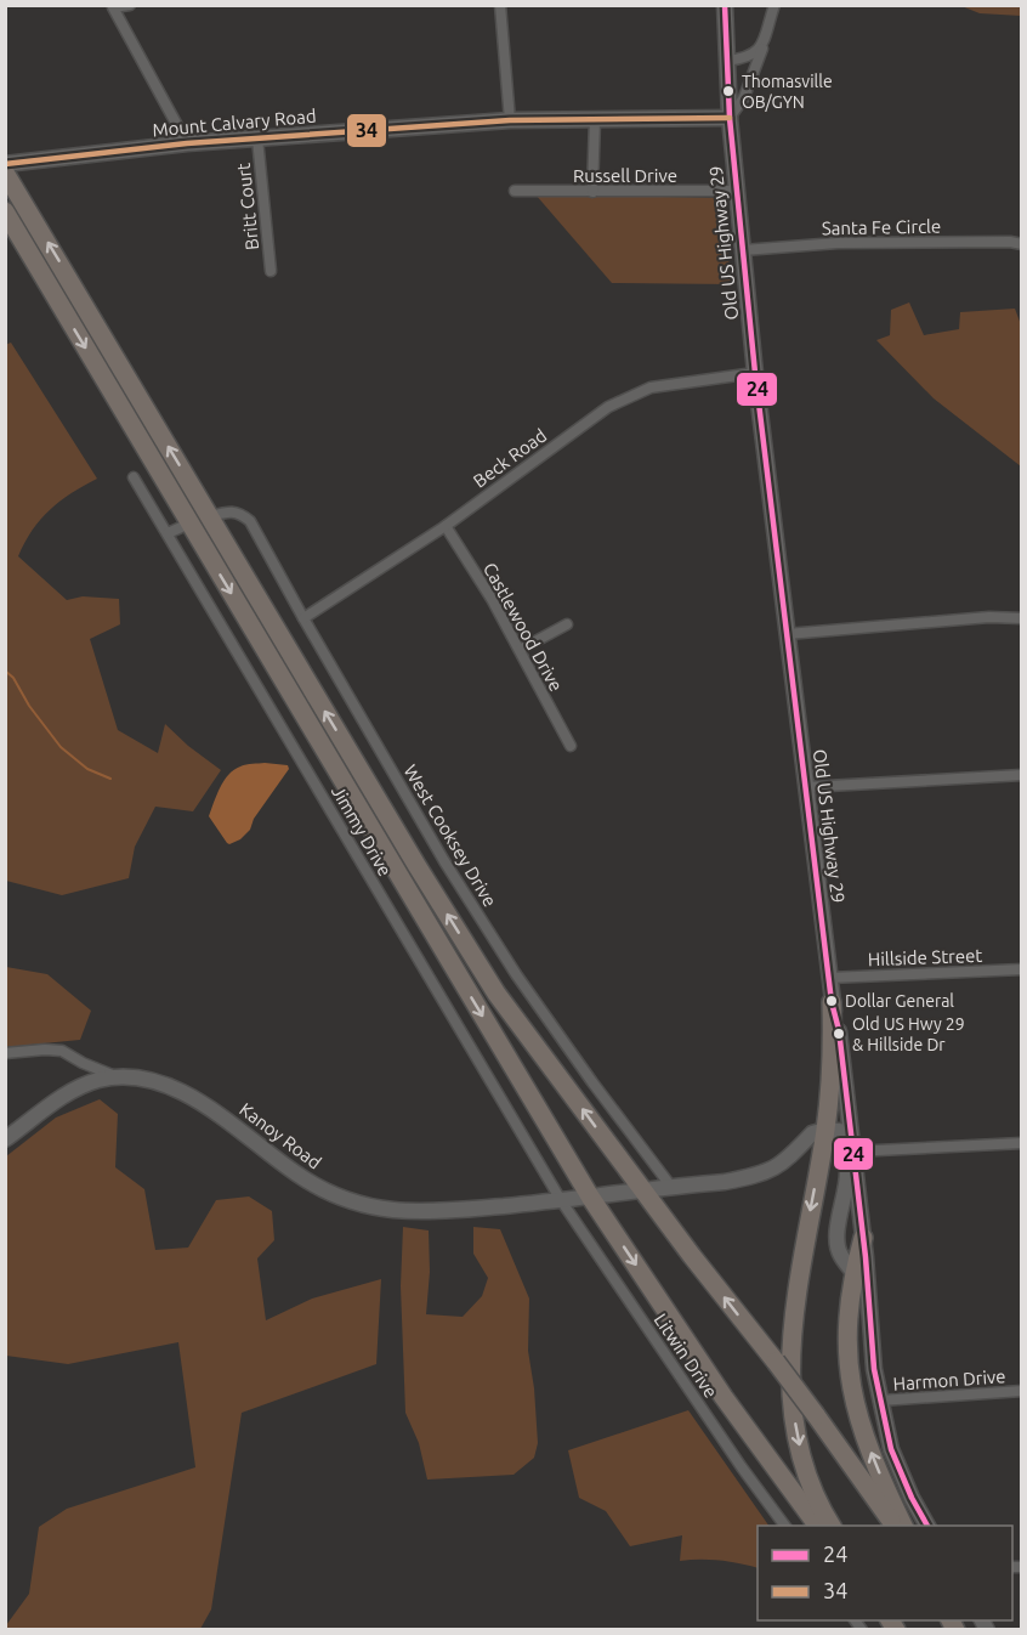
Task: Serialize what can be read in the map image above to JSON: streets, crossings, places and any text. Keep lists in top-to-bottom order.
{
  "streets": {
    "street": [
      "Mount Calvary Road",
      "Russell Drive",
      "Britt Court",
      "Santa Fe Circle",
      "Old US Highway 29",
      "Beck Road",
      "Castlewood Drive",
      "Jimmy Drive",
      "West Cooksey Drive",
      "Hillside Street",
      "Kanoy Road",
      "Litwin Drive",
      "Harmon Drive"
    ]
  },
  "crossings": [
    ["Mount Calvary Road", "Britt Court"],
    ["Mount Calvary Road", "Old US Highway 29"],
    ["Russell Drive", "Old US Highway 29"],
    ["Santa Fe Circle", "Old US Highway 29"],
    ["Old US Highway 29", "Beck Road"],
    ["Old US Highway 29", "Hillside Street"],
    ["Beck Road", "Castlewood Drive"],
    ["Beck Road", "West Cooksey Drive"],
    ["Jimmy Drive", "Kanoy Road"],
    ["Jimmy Drive", "Litwin Drive"],
    ["West Cooksey Drive", "Kanoy Road"],
    ["Kanoy Road", "Litwin Drive"]
  ],
  "places": ["Thomasville OB/GYN", "Dollar General", "Old US Hwy 29 & Hillside Dr"],
  "lines": ["transit line 24", "transit line 34"],
  "legend": ["24", "34"]
}
